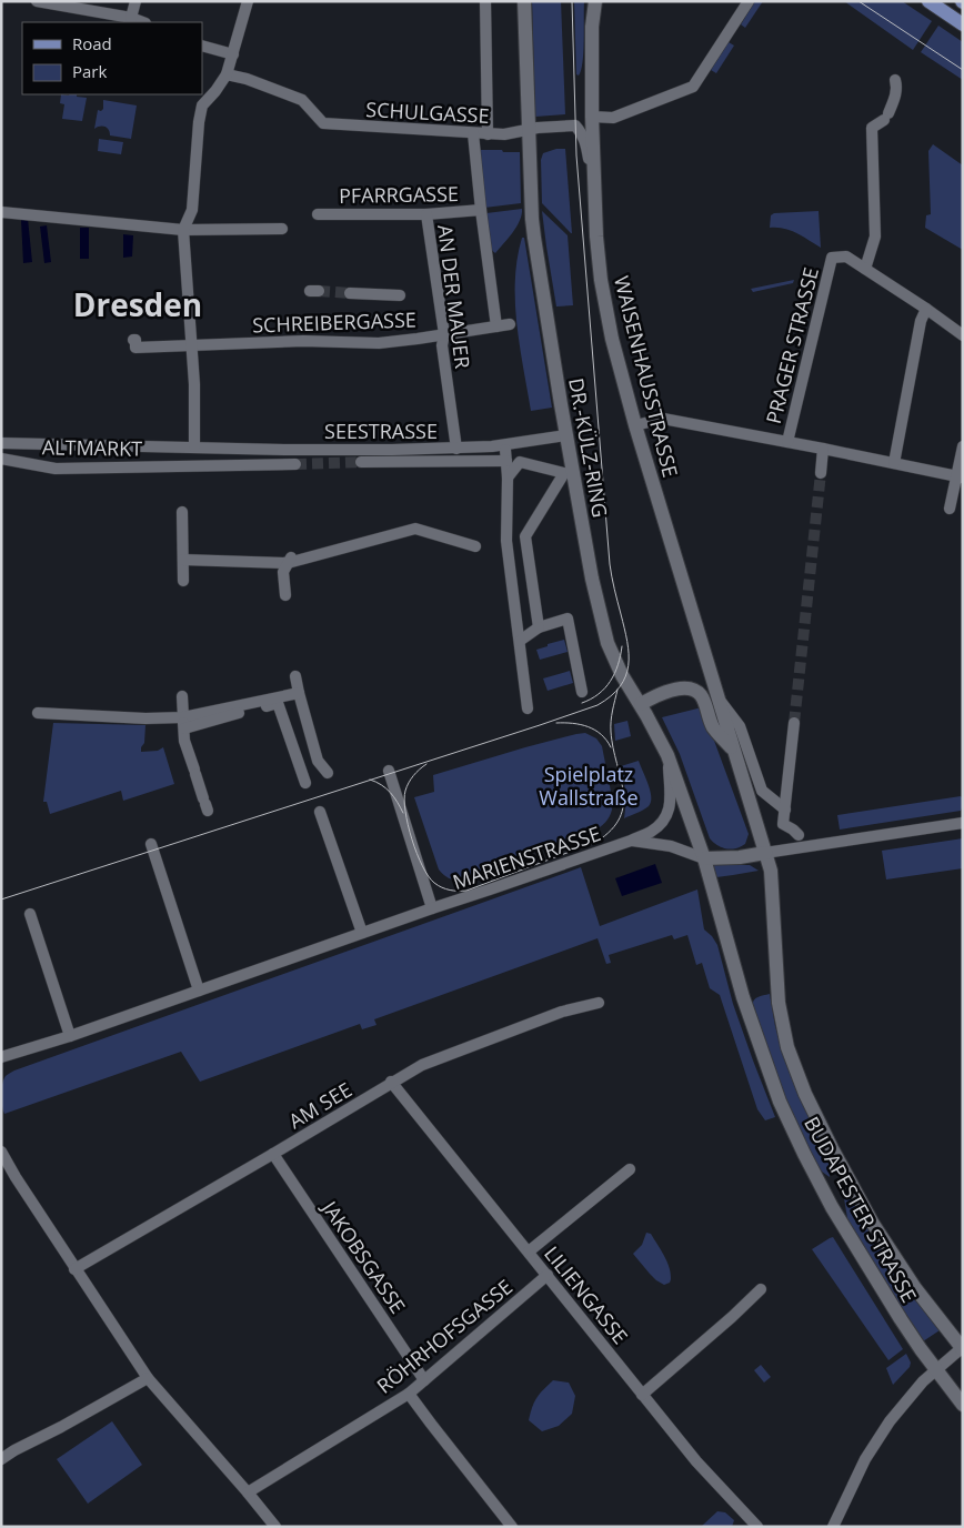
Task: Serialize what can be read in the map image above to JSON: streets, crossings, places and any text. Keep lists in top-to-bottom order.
{
  "streets": {
    "main road": ["WAISENHAUSSTRASSE", "DR.-KÜLZ-RING", "BUDAPESTER STRASSE"],
    "street": [
      "SCHULGASSE",
      "PFARRGASSE",
      "AN DER MAUER",
      "SCHREIBERGASSE",
      "PRAGER STRASSE",
      "SEESTRASSE",
      "ALTMARKT",
      "MARIENSTRASSE",
      "AM SEE",
      "JAKOBSGASSE",
      "LILIENGASSE",
      "RÖHRHOFSGASSE"
    ]
  },
  "crossings": [
    ["SCHULGASSE", "DR.-KÜLZ-RING"],
    ["PFARRGASSE", "AN DER MAUER"],
    ["AN DER MAUER", "SCHREIBERGASSE"],
    ["AN DER MAUER", "SEESTRASSE"],
    ["WAISENHAUSSTRASSE", "BUDAPESTER STRASSE"],
    ["SEESTRASSE", "DR.-KÜLZ-RING"],
    ["DR.-KÜLZ-RING", "MARIENSTRASSE"],
    ["DR.-KÜLZ-RING", "BUDAPESTER STRASSE"],
    ["MARIENSTRASSE", "BUDAPESTER STRASSE"],
    ["AM SEE", "JAKOBSGASSE"],
    ["AM SEE", "LILIENGASSE"],
    ["JAKOBSGASSE", "RÖHRHOFSGASSE"],
    ["LILIENGASSE", "RÖHRHOFSGASSE"]
  ],
  "districts": ["Dresden"],
  "parks": ["Spielplatz Wallstraße"],
  "legend": ["Road", "Park"]
}
